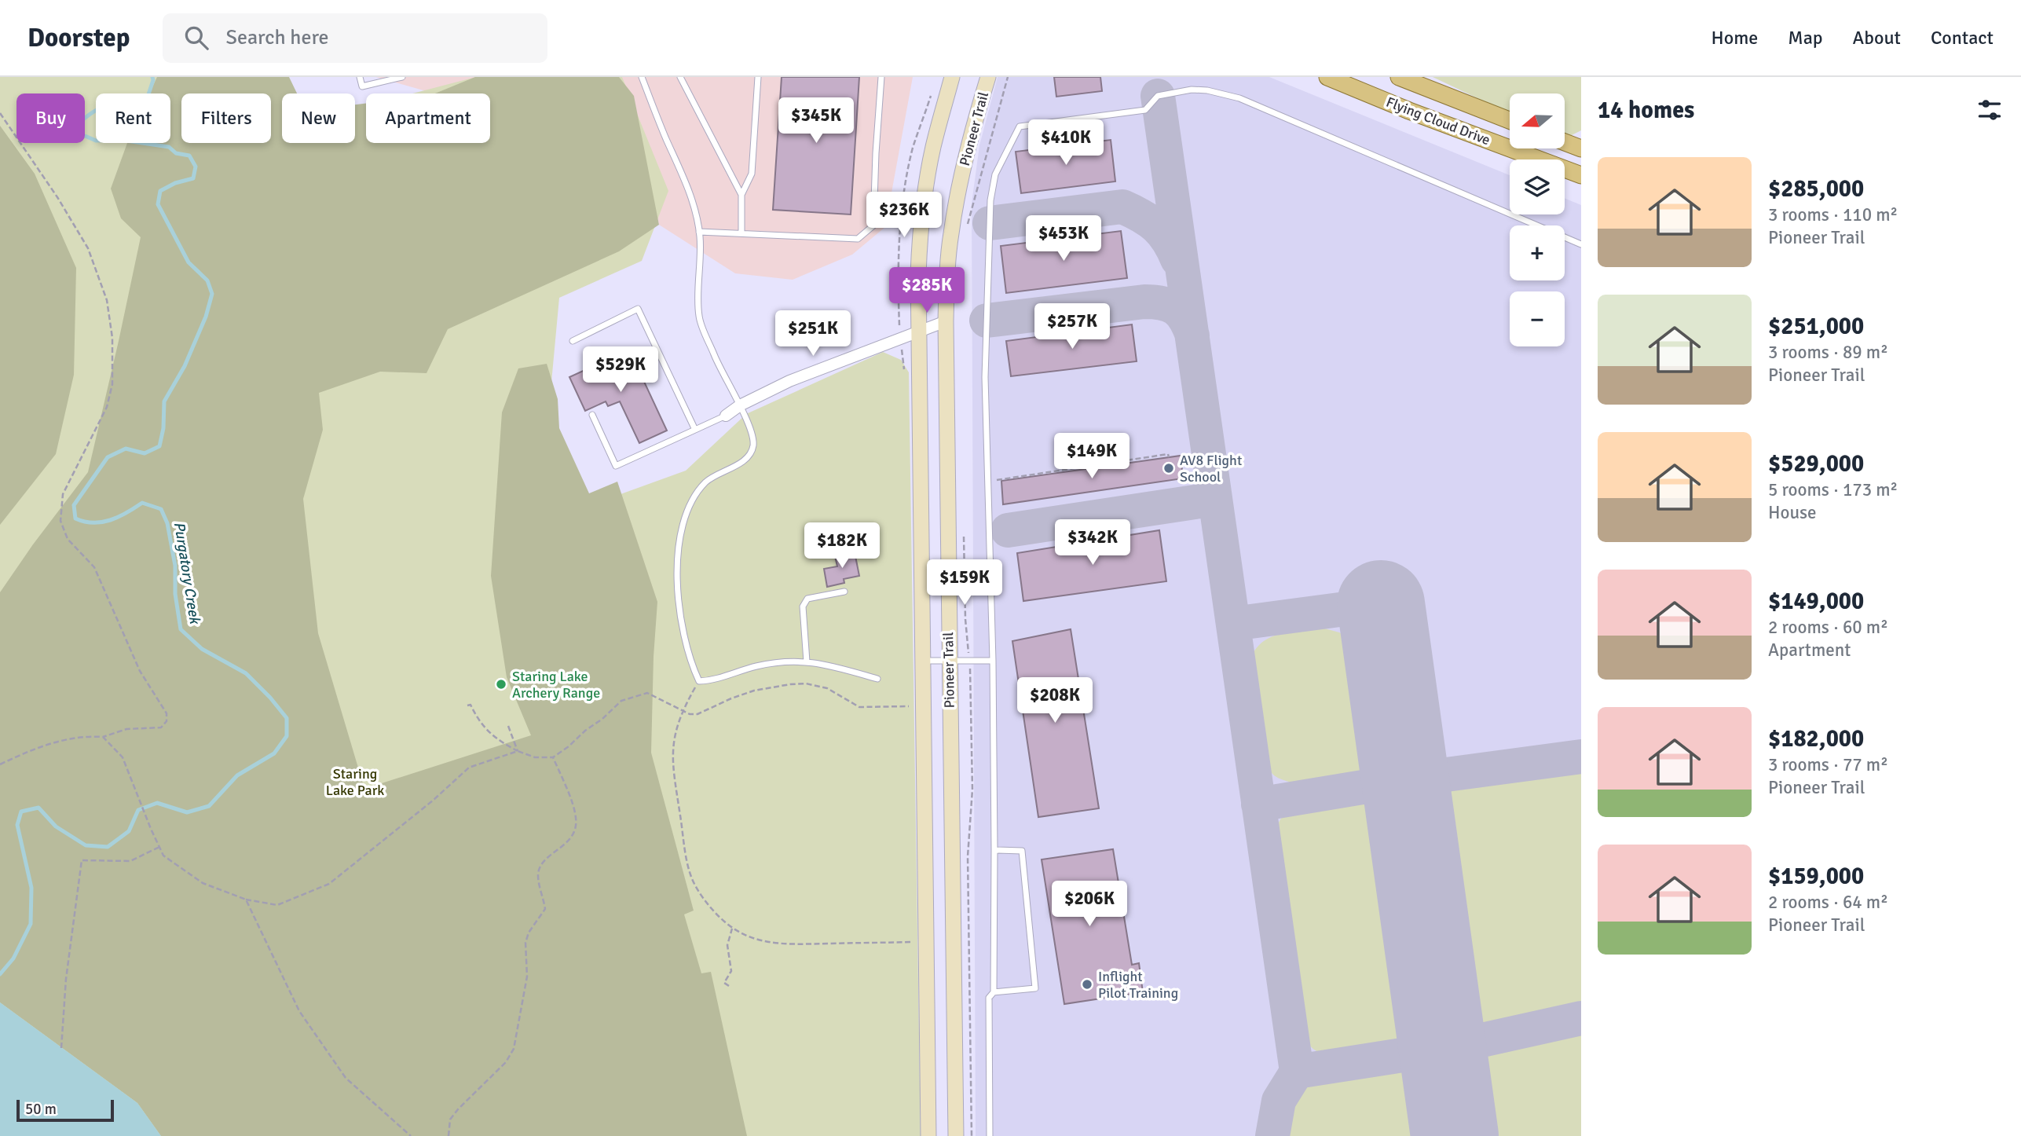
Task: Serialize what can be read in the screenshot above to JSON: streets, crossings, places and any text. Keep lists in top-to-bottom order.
{
  "streets": {
    "main road": ["Flying Cloud Drive", "Pioneer Trail"]
  },
  "water": ["Purgatory Creek"],
  "parks": ["Staring Lake Park"],
  "places": ["AV8 Flight School", "Staring Lake Archery Range", "Inflight Pilot Training"],
  "scale_bar": "50 m",
  "north": "left",
  "page": {
    "header": "Doorstep",
    "search": "Search here",
    "nav": [
      "Home",
      "Map",
      "About",
      "Contact"
    ],
    "heading": "14 homes",
    "map_buttons": ["+", "−"],
    "chip": [
      "Buy",
      "Rent",
      "Filters",
      "New",
      "Apartment"
    ],
    "price": [
      "$345K",
      "$410K",
      "$236K",
      "$453K",
      "$285K",
      "$257K",
      "$251K",
      "$529K",
      "$149K",
      "$342K",
      "$182K",
      "$159K",
      "$208K",
      "$206K"
    ],
    "list": [
      {
        "name": "$285,000",
        "note": "3 rooms · 110 m² · Pioneer Trail"
      },
      {
        "name": "$251,000",
        "note": "3 rooms · 89 m² · Pioneer Trail"
      },
      {
        "name": "$529,000",
        "note": "5 rooms · 173 m² · House"
      },
      {
        "name": "$149,000",
        "note": "2 rooms · 60 m² · Apartment"
      },
      {
        "name": "$182,000",
        "note": "3 rooms · 77 m² · Pioneer Trail"
      },
      {
        "name": "$159,000",
        "note": "2 rooms · 64 m² · Pioneer Trail"
      }
    ],
    "scale": "50 m"
  }
}
